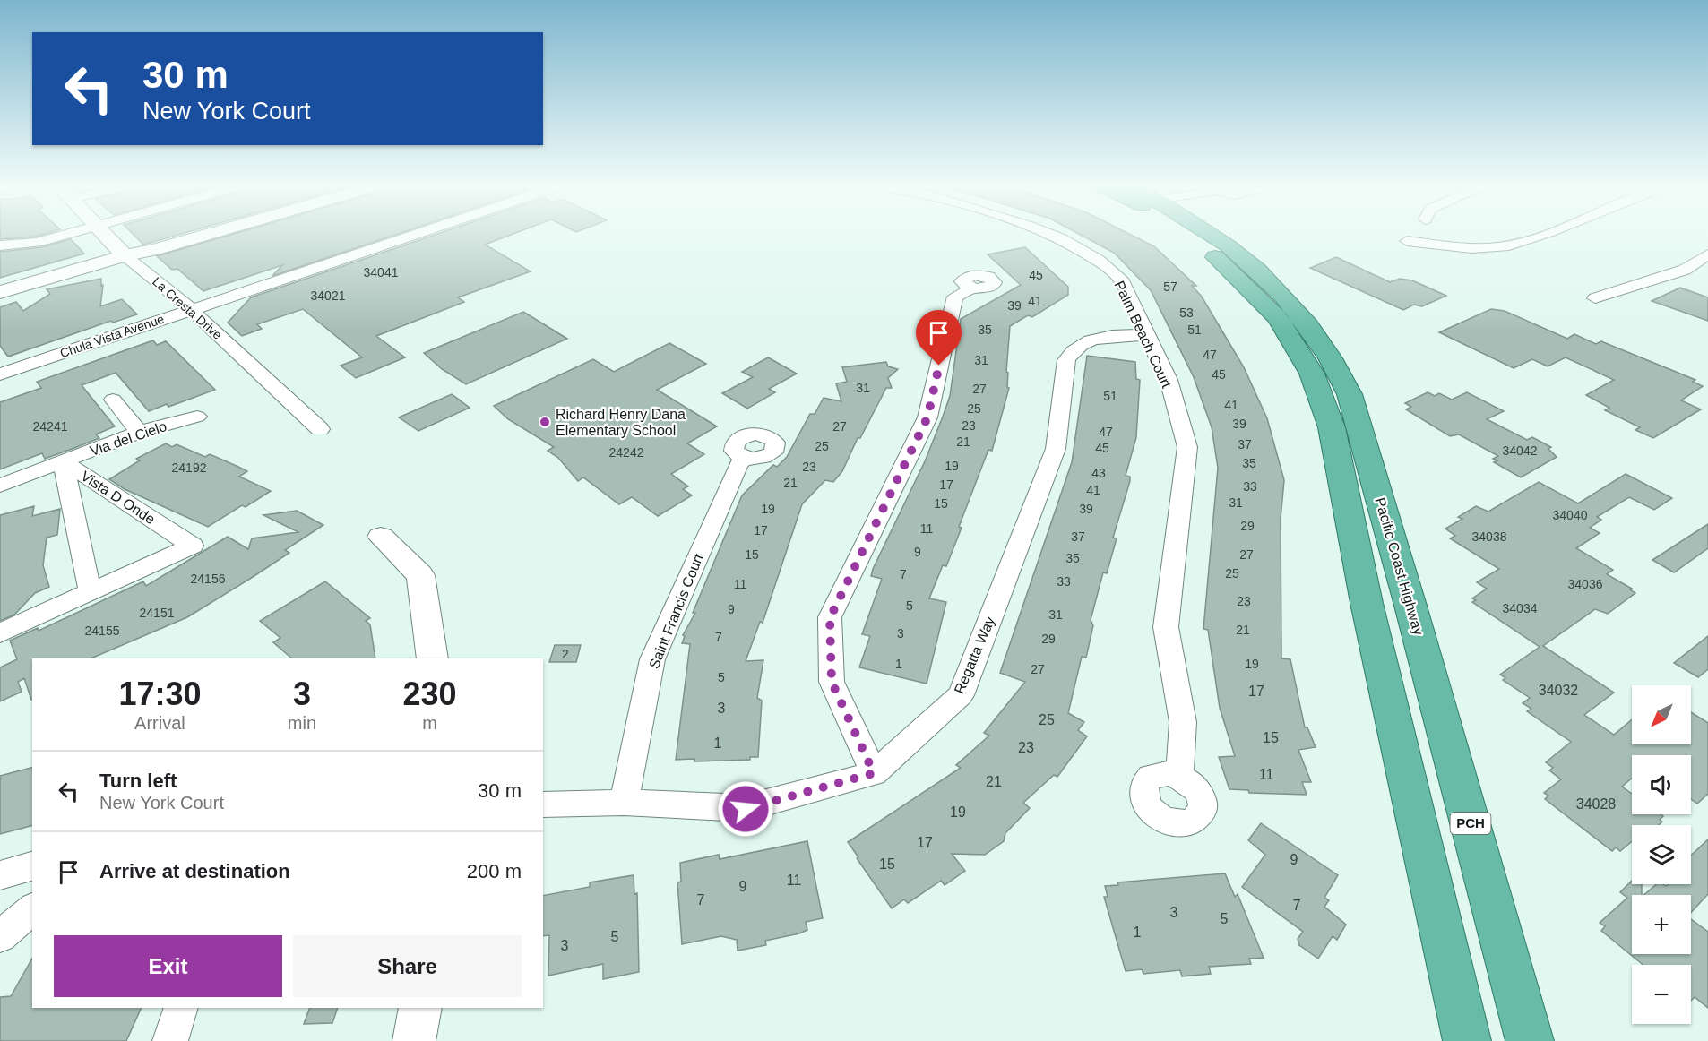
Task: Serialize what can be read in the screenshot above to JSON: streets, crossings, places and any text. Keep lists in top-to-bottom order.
{
  "streets": {
    "highway": ["Pacific Coast Highway", "PCH"],
    "street": [
      "La Cresta Drive",
      "Palm Beach Court",
      "Chula Vista Avenue",
      "Via del Cielo",
      "Vista D Onde",
      "Saint Francis Court",
      "Regatta Way"
    ]
  },
  "crossings": [
    ["La Cresta Drive", "Chula Vista Avenue"],
    ["Palm Beach Court", "Regatta Way"],
    ["Via del Cielo", "Vista D Onde"],
    ["Saint Francis Court", "Regatta Way"]
  ],
  "places": ["Richard Henry Dana Elementary School"],
  "house_numbers": [
    "34041",
    "45",
    "57",
    "34021",
    "41",
    "39",
    "53",
    "35",
    "51",
    "47",
    "31",
    "45",
    "31",
    "27",
    "51",
    "41",
    "25",
    "39",
    "23",
    "24241",
    "27",
    "47",
    "21",
    "37",
    "25",
    "45",
    "34042",
    "24242",
    "35",
    "19",
    "23",
    "24192",
    "43",
    "21",
    "17",
    "33",
    "41",
    "31",
    "15",
    "19",
    "39",
    "34040",
    "29",
    "11",
    "17",
    "37",
    "34038",
    "9",
    "15",
    "27",
    "35",
    "25",
    "7",
    "24156",
    "33",
    "11",
    "34036",
    "23",
    "5",
    "34034",
    "9",
    "24151",
    "31",
    "21",
    "24155",
    "3",
    "7",
    "29",
    "2",
    "1",
    "19",
    "27",
    "5",
    "34032",
    "17",
    "3",
    "25",
    "15",
    "1",
    "23",
    "11",
    "21",
    "34028",
    "19",
    "17",
    "9",
    "15",
    "11",
    "9",
    "7",
    "7",
    "3",
    "5",
    "1",
    "5",
    "3"
  ],
  "north": "bottom left",
  "page": {
    "turn": ["30 m", "New York Court"],
    "eta": [
      "17:30",
      "Arrival",
      "3",
      "min",
      "230",
      "m"
    ],
    "map_buttons": ["+", "−"],
    "list": [
      {
        "name": "Turn left",
        "note": "New York Court",
        "value": "30 m"
      },
      {
        "name": "Arrive at destination",
        "value": "200 m"
      }
    ],
    "buttons": ["Exit", "Share"]
  }
}
